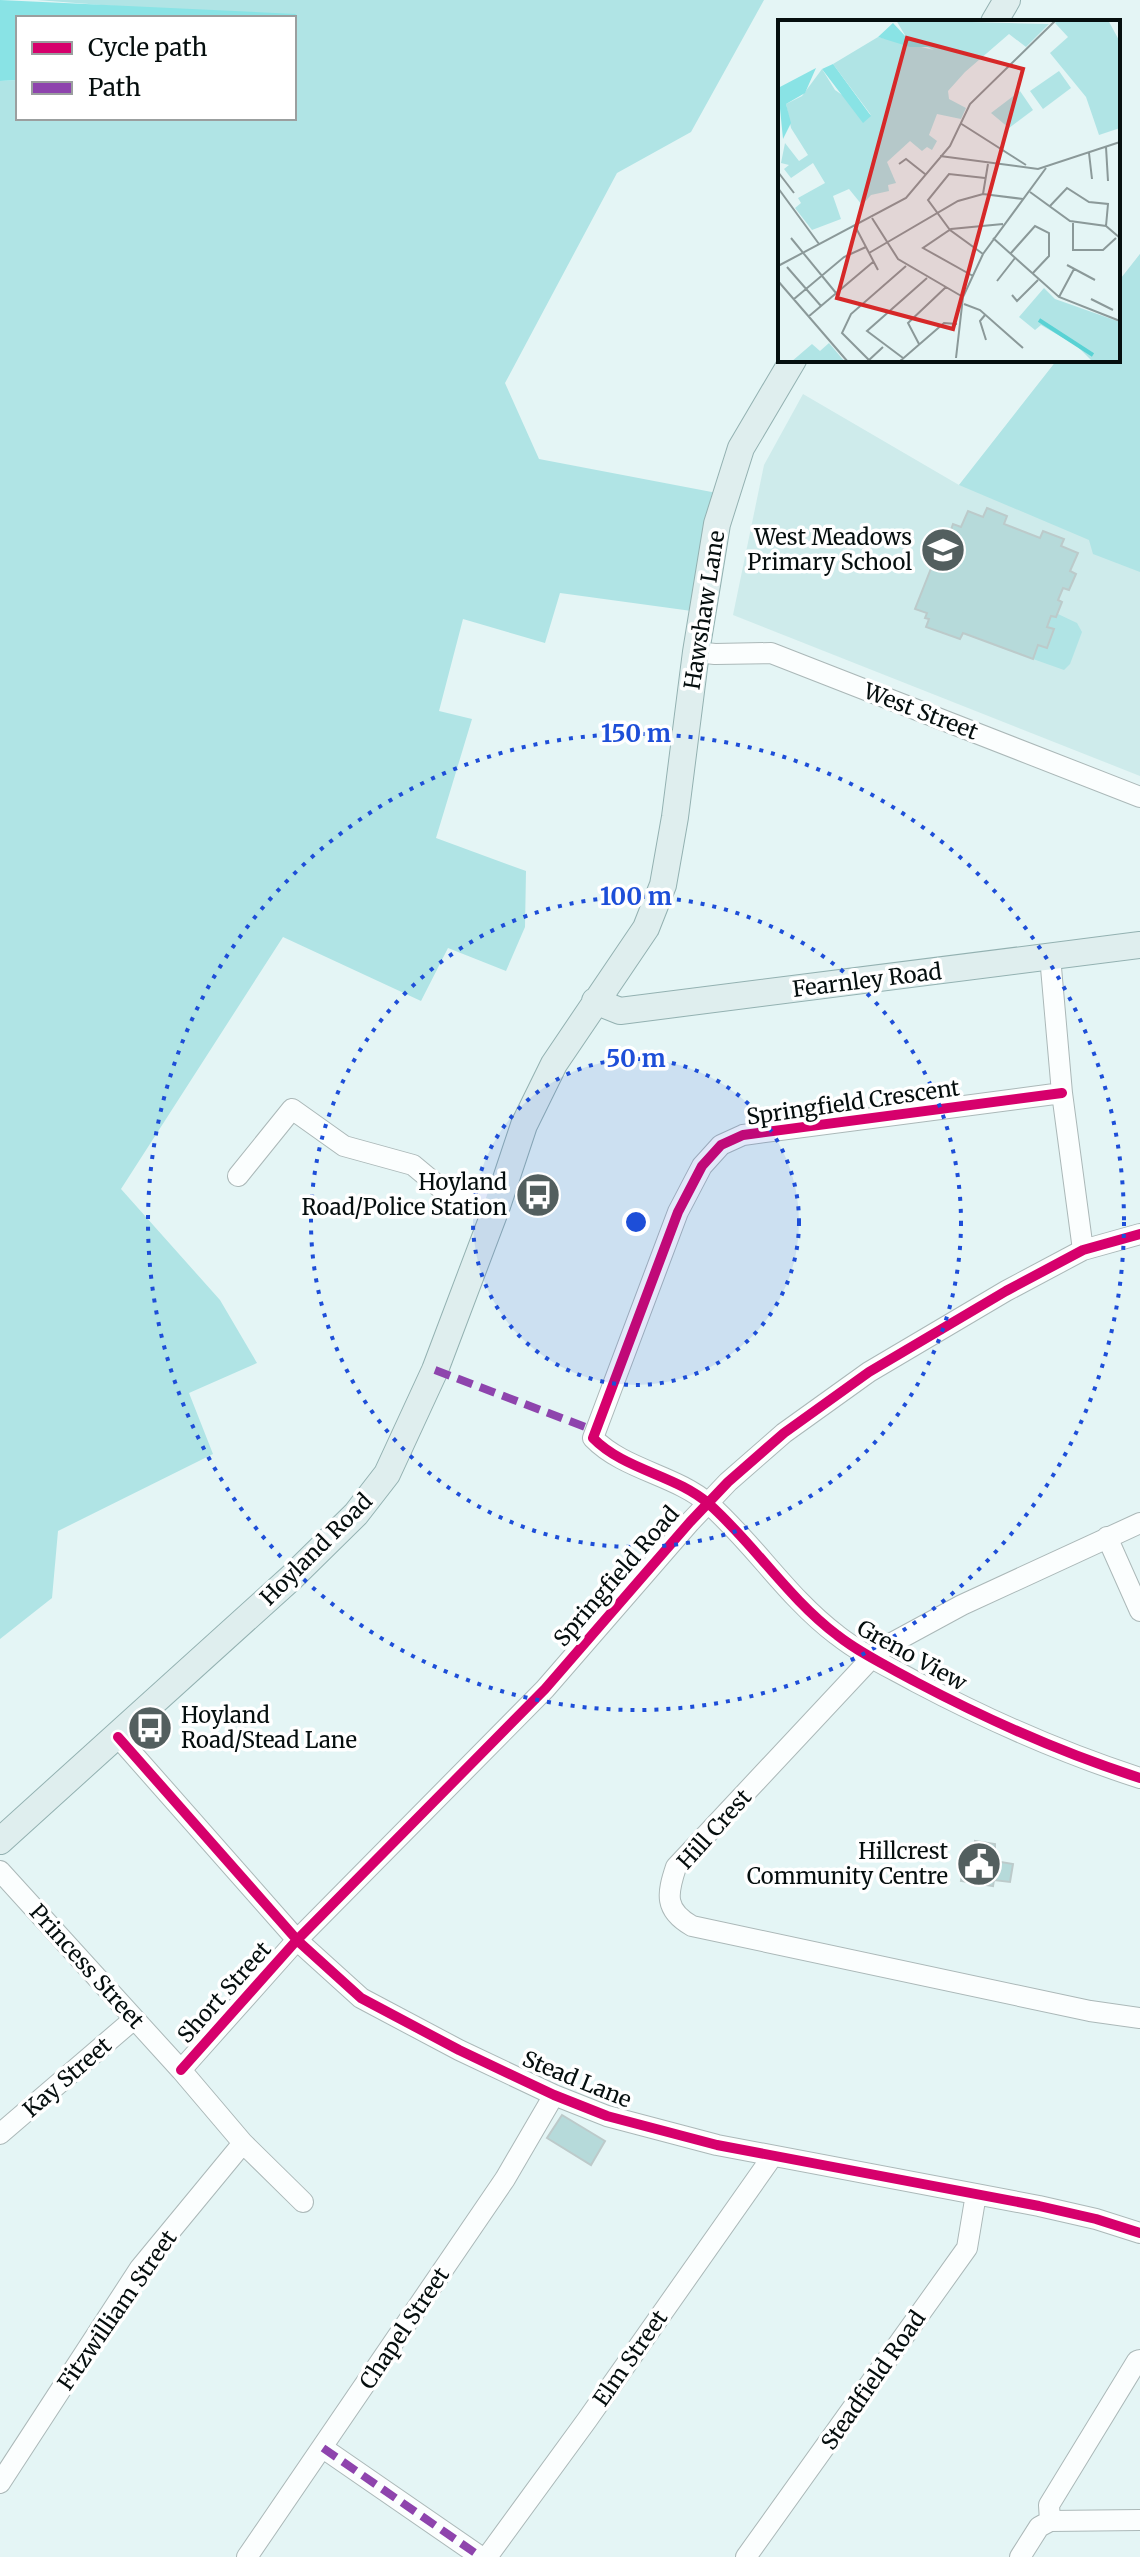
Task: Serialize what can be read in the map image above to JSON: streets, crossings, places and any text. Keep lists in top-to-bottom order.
{
  "streets": {
    "main road": ["Hawshaw Lane", "Fearnley Road", "Hoyland Road"],
    "street": [
      "West Street",
      "Springfield Crescent",
      "Springfield Road",
      "Greno View",
      "Hill Crest",
      "Princess Street",
      "Short Street",
      "Kay Street",
      "Stead Lane",
      "Fitzwilliam Street",
      "Chapel Street",
      "Elm Street",
      "Steadfield Road"
    ]
  },
  "crossings": [
    ["Hawshaw Lane", "West Street"],
    ["Hawshaw Lane", "Fearnley Road"],
    ["Hawshaw Lane", "Hoyland Road"],
    ["Fearnley Road", "Hoyland Road"],
    ["Springfield Crescent", "Springfield Road"],
    ["Springfield Crescent", "Greno View"],
    ["Hoyland Road", "Stead Lane"],
    ["Springfield Road", "Greno View"],
    ["Springfield Road", "Short Street"],
    ["Springfield Road", "Stead Lane"],
    ["Greno View", "Hill Crest"],
    ["Princess Street", "Short Street"],
    ["Princess Street", "Kay Street"],
    ["Princess Street", "Fitzwilliam Street"],
    ["Short Street", "Stead Lane"],
    ["Stead Lane", "Chapel Street"],
    ["Stead Lane", "Elm Street"],
    ["Stead Lane", "Steadfield Road"]
  ],
  "places": {
    "school or university": ["West Meadows Primary School"],
    "bus stop": ["Hoyland Road/Police Station", "Hoyland Road/Stead Lane"],
    "public building": ["Hillcrest Community Centre"]
  },
  "legend": ["Cycle path", "Path"],
  "rings": ["150 m", "100 m", "50 m"]
}
